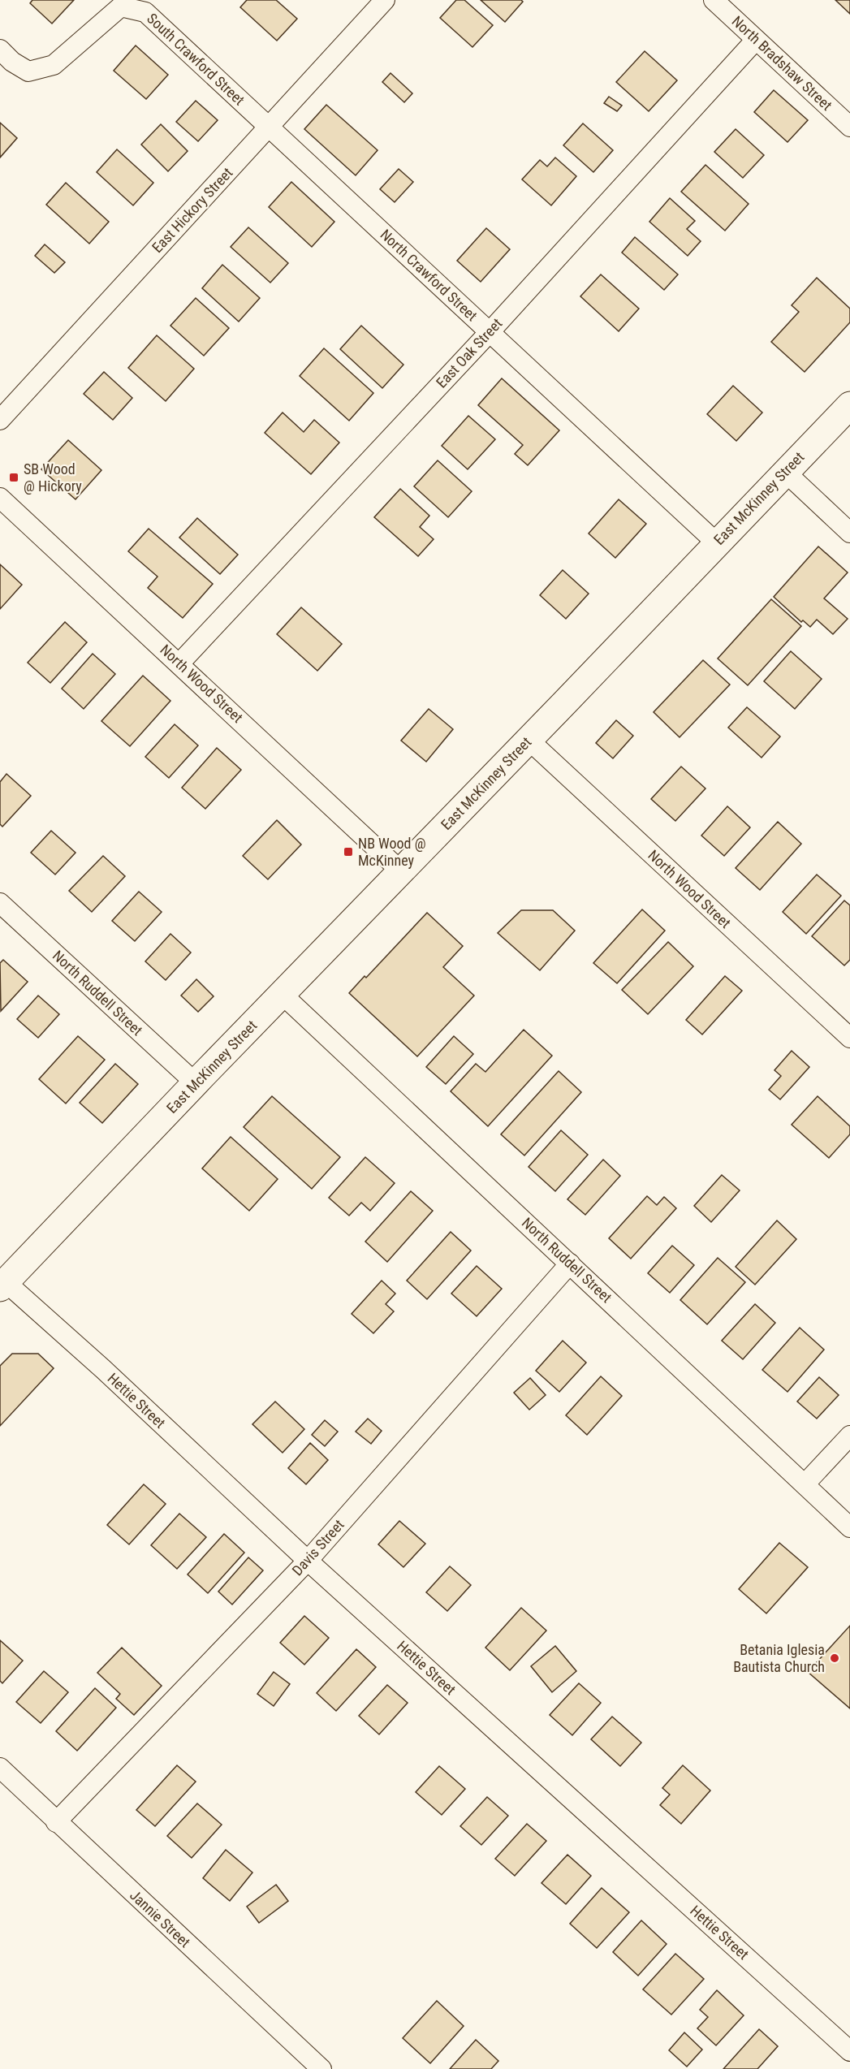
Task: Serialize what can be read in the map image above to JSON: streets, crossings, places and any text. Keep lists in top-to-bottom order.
{
  "streets": {
    "main road": ["East McKinney Street"],
    "street": [
      "South Crawford Street",
      "North Bradshaw Street",
      "East Hickory Street",
      "North Crawford Street",
      "East Oak Street",
      "North Wood Street",
      "North Ruddell Street",
      "Hettie Street",
      "Davis Street",
      "Jannie Street"
    ]
  },
  "crossings": [
    ["South Crawford Street", "East Hickory Street"],
    ["South Crawford Street", "North Crawford Street"],
    ["North Bradshaw Street", "East Oak Street"],
    ["East Hickory Street", "North Crawford Street"],
    ["North Crawford Street", "East Oak Street"],
    ["North Crawford Street", "East McKinney Street"],
    ["East Oak Street", "North Wood Street"],
    ["East McKinney Street", "North Wood Street"],
    ["East McKinney Street", "North Ruddell Street"],
    ["East McKinney Street", "Hettie Street"],
    ["North Ruddell Street", "Davis Street"],
    ["Hettie Street", "Davis Street"],
    ["Davis Street", "Jannie Street"]
  ],
  "places": {
    "transit": ["SB Wood @ Hickory", "NB Wood @ McKinney"],
    "other": ["Betania Iglesia Bautista Church"]
  }
}
